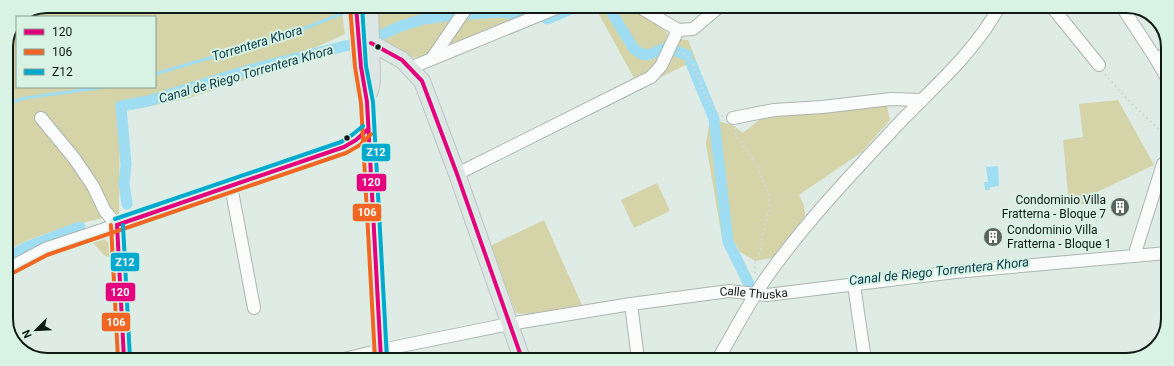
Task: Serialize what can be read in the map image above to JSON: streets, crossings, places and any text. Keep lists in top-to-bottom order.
{
  "streets": {
    "street": ["Calle Thuska"]
  },
  "water": ["Torrentera Khora", "Canal de Riego Torrentera Khora"],
  "places": {
    "building": ["Condominio Villa Fratterna - Bloque 7", "Condominio Villa Fratterna - Bloque 1"]
  },
  "lines": ["transit line 120", "transit line 106", "transit line Z12"],
  "legend": ["120", "106", "Z12"],
  "north": "bottom left"
}
